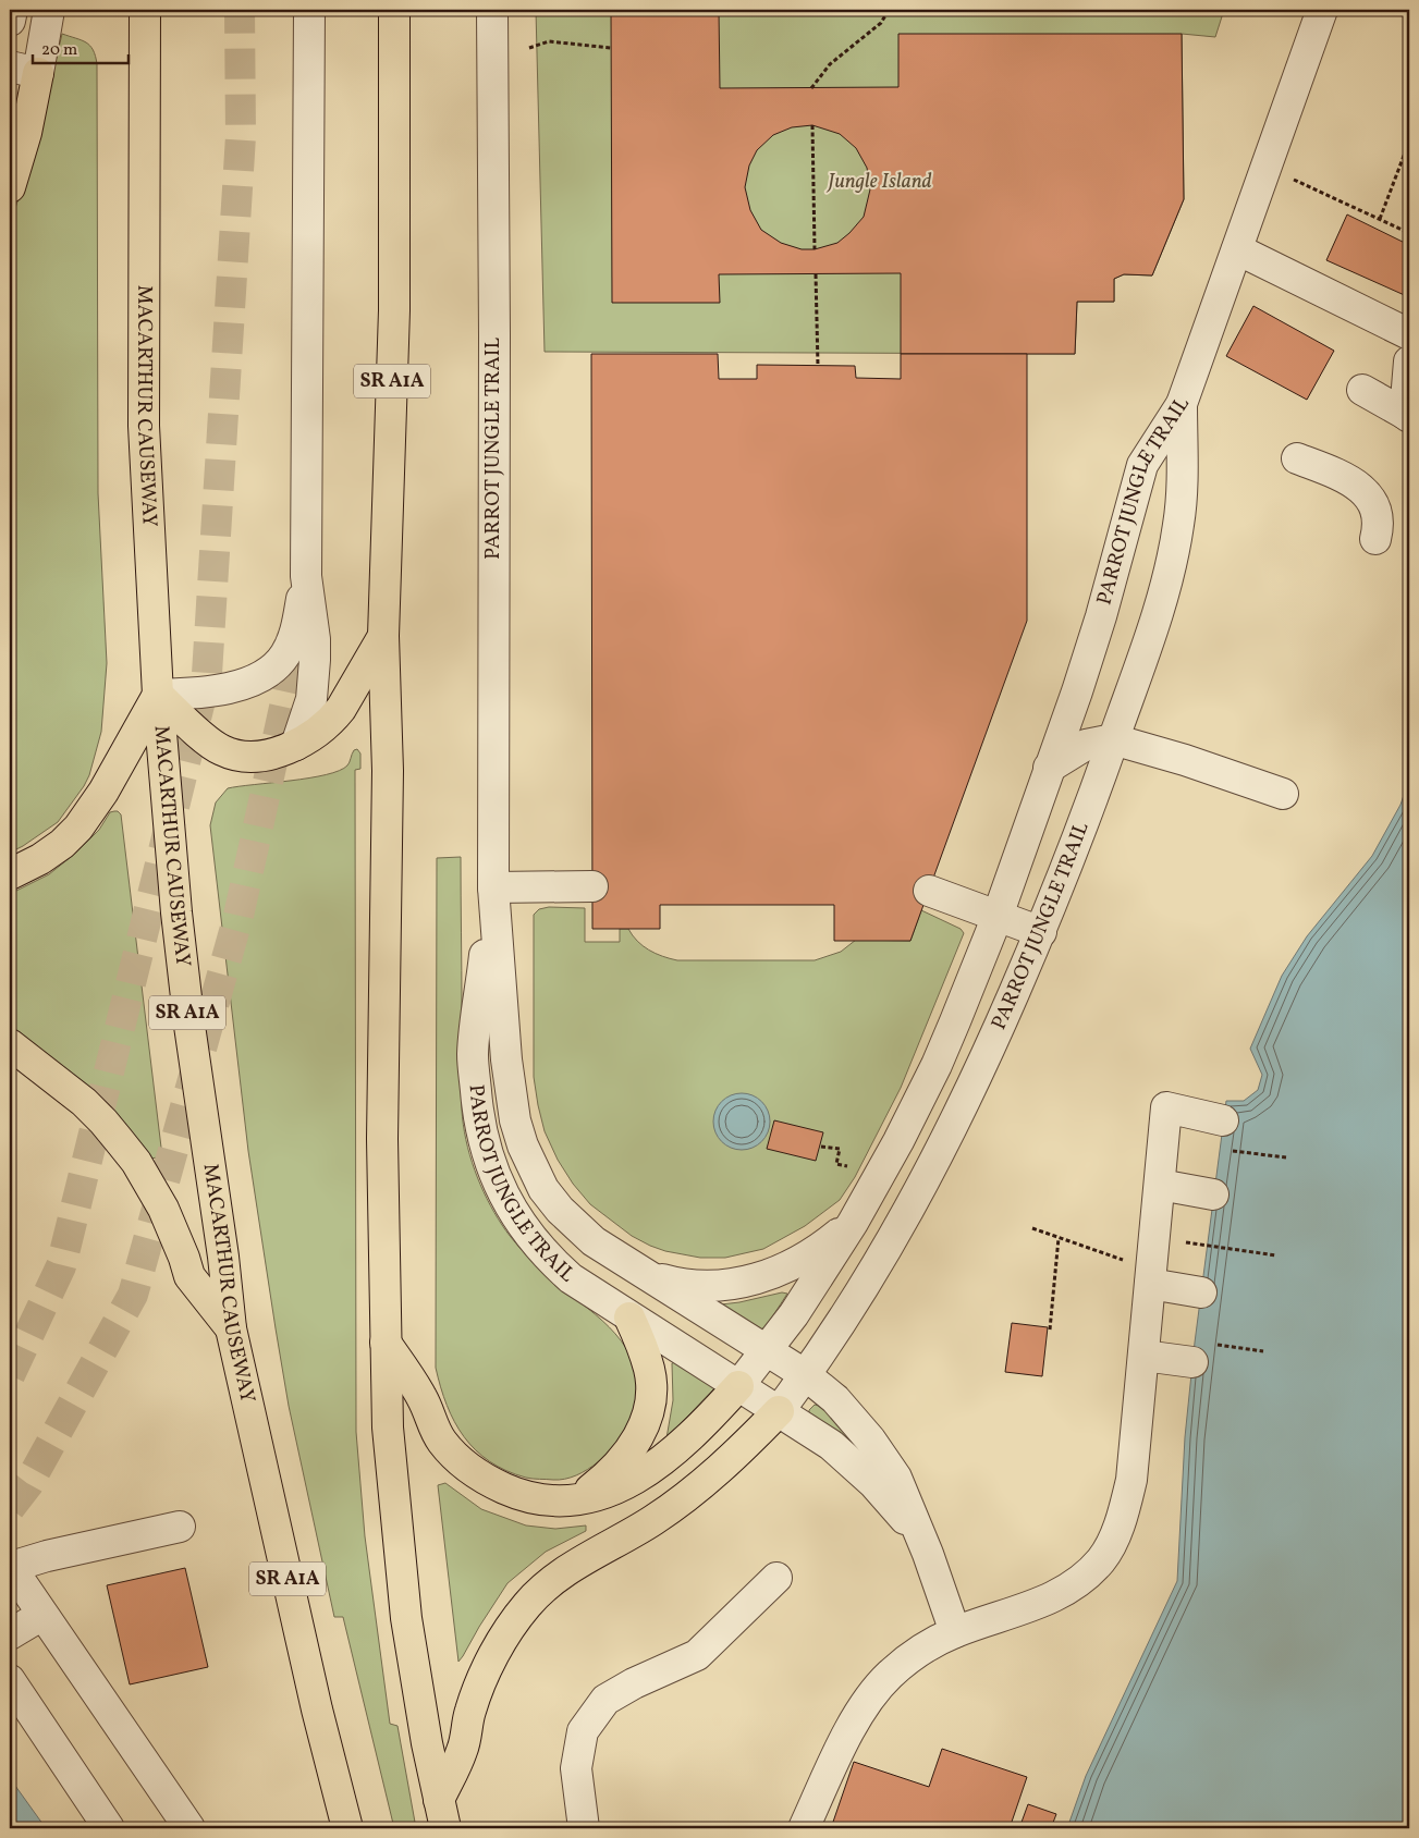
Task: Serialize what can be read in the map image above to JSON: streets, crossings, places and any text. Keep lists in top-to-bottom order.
{
  "streets": {
    "highway": ["SR A1A", "MACARTHUR CAUSEWAY"],
    "street": ["PARROT JUNGLE TRAIL"]
  },
  "parks": ["Jungle Island"],
  "scale_bar": "20 m"
}
